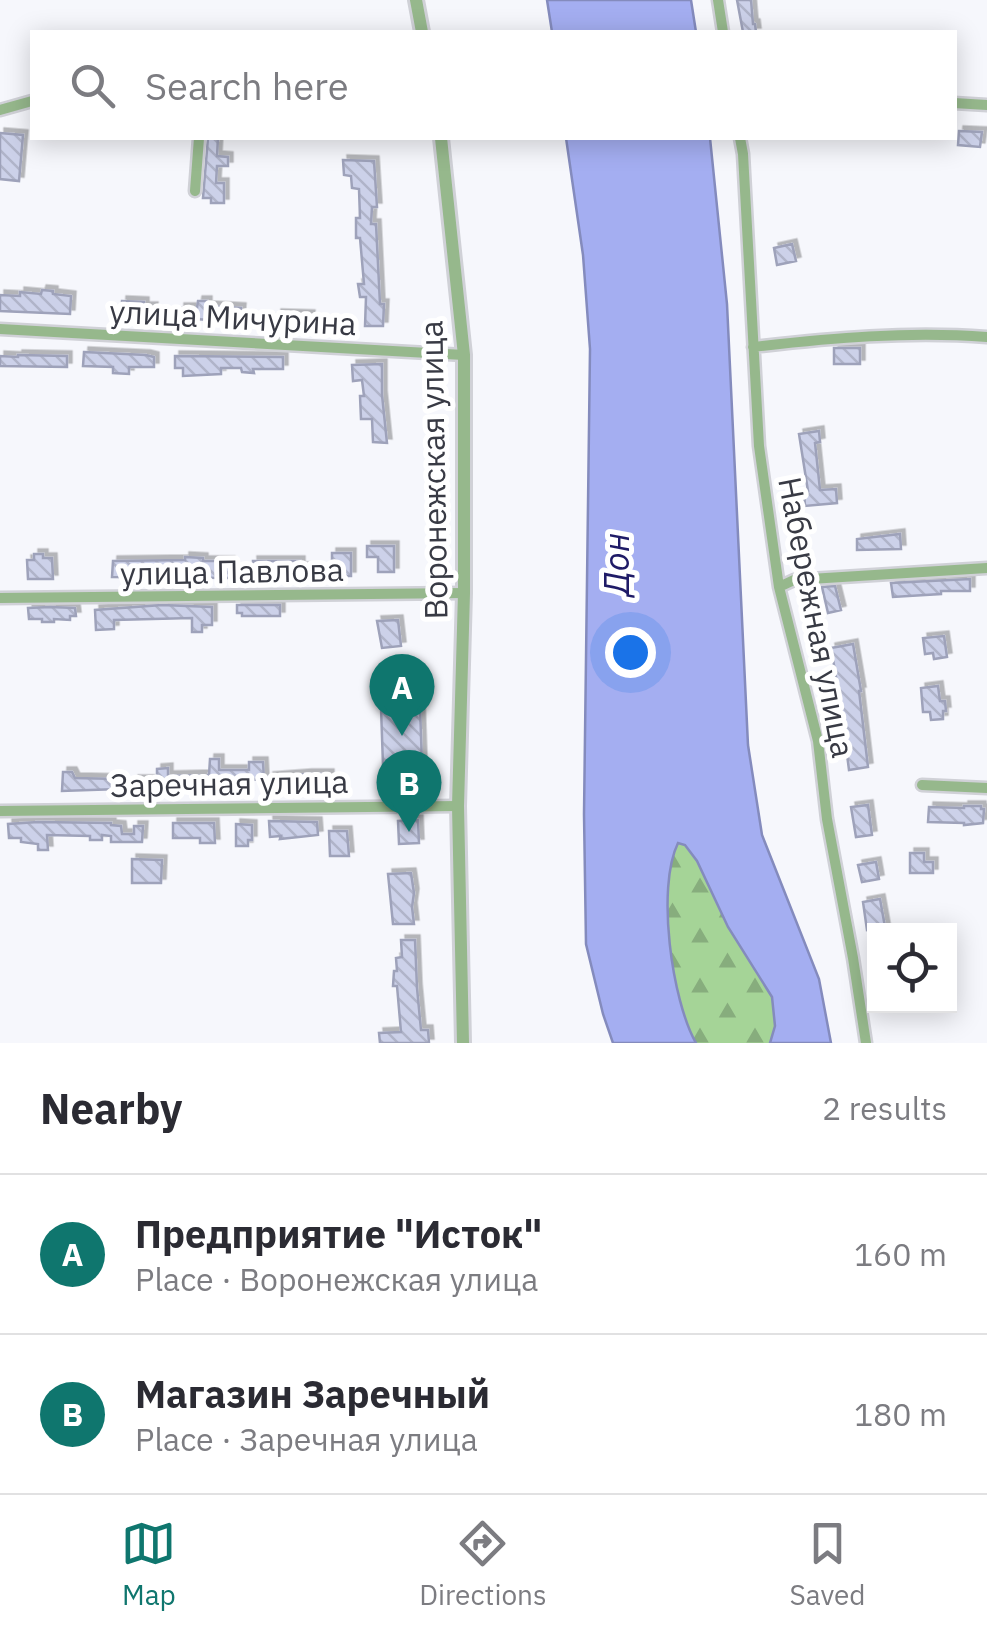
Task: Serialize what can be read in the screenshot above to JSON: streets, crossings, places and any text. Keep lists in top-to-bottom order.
{
  "streets": {
    "street": [
      "улица Мичурина",
      "Воронежская улица",
      "улица Павлова",
      "Набережная улица",
      "Заречная улица"
    ]
  },
  "crossings": [
    ["улица Мичурина", "Воронежская улица"],
    ["Воронежская улица", "улица Павлова"],
    ["Воронежская улица", "Заречная улица"]
  ],
  "water": ["Дон"],
  "page": {
    "search": "Search here",
    "pins": ["A", "B"],
    "heading": ["Nearby", "2 results"],
    "list": [
      {
        "mark": "A",
        "name": "Предприятие \"Исток\"",
        "note": "Place · Воронежская улица",
        "value": "160 m"
      },
      {
        "mark": "B",
        "name": "Магазин Заречный",
        "note": "Place · Заречная улица",
        "value": "180 m"
      }
    ],
    "nav": ["Map", "Directions", "Saved"]
  }
}
